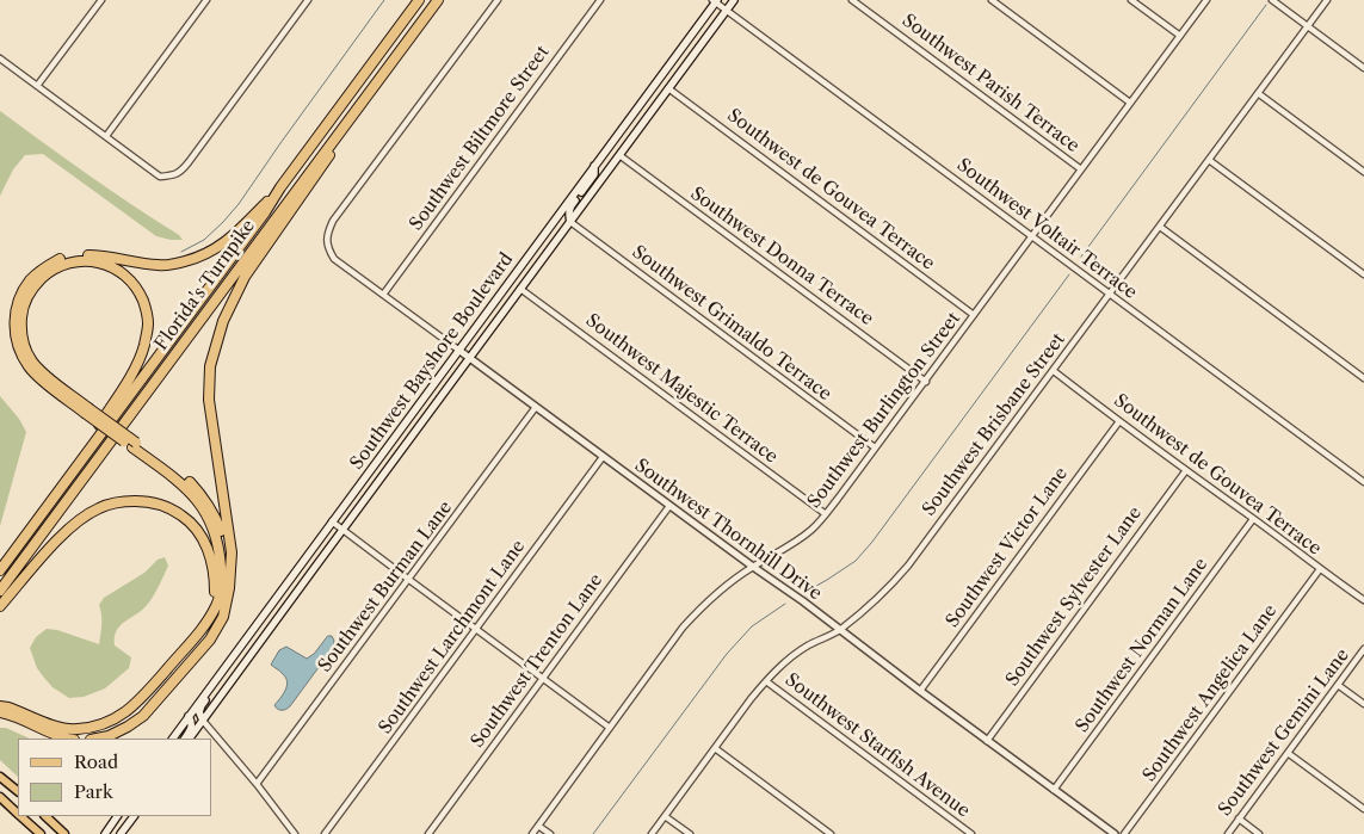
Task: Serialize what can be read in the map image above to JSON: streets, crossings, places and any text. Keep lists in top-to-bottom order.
{
  "streets": {
    "highway": ["Florida's Turnpike"],
    "main road": ["Southwest Bayshore Boulevard"],
    "street": [
      "Southwest Parish Terrace",
      "Southwest Biltmore Street",
      "Southwest de Gouvea Terrace",
      "Southwest Voltair Terrace",
      "Southwest Donna Terrace",
      "Southwest Grimaldo Terrace",
      "Southwest Majestic Terrace",
      "Southwest Burlington Street",
      "Southwest Brisbane Street",
      "Southwest Thornhill Drive",
      "Southwest Victor Lane",
      "Southwest Burman Lane",
      "Southwest Sylvester Lane",
      "Southwest Larchmont Lane",
      "Southwest Norman Lane",
      "Southwest Trenton Lane",
      "Southwest Angelica Lane",
      "Southwest Gemini Lane",
      "Southwest Starfish Avenue"
    ]
  },
  "crossings": [
    ["Southwest Parish Terrace", "Southwest Burlington Street"],
    ["Southwest Biltmore Street", "Southwest Thornhill Drive"],
    ["Southwest de Gouvea Terrace", "Southwest Bayshore Boulevard"],
    ["Southwest de Gouvea Terrace", "Southwest Burlington Street"],
    ["Southwest de Gouvea Terrace", "Southwest Brisbane Street"],
    ["Southwest de Gouvea Terrace", "Southwest Victor Lane"],
    ["Southwest de Gouvea Terrace", "Southwest Sylvester Lane"],
    ["Southwest de Gouvea Terrace", "Southwest Norman Lane"],
    ["Southwest de Gouvea Terrace", "Southwest Angelica Lane"],
    ["Southwest Voltair Terrace", "Southwest Bayshore Boulevard"],
    ["Southwest Voltair Terrace", "Southwest Burlington Street"],
    ["Southwest Voltair Terrace", "Southwest Brisbane Street"],
    ["Southwest Donna Terrace", "Southwest Bayshore Boulevard"],
    ["Southwest Donna Terrace", "Southwest Burlington Street"],
    ["Southwest Grimaldo Terrace", "Southwest Bayshore Boulevard"],
    ["Southwest Grimaldo Terrace", "Southwest Burlington Street"],
    ["Southwest Bayshore Boulevard", "Southwest Majestic Terrace"],
    ["Southwest Bayshore Boulevard", "Southwest Thornhill Drive"],
    ["Southwest Majestic Terrace", "Southwest Burlington Street"],
    ["Southwest Burlington Street", "Southwest Thornhill Drive"],
    ["Southwest Brisbane Street", "Southwest Thornhill Drive"],
    ["Southwest Brisbane Street", "Southwest Starfish Avenue"],
    ["Southwest Thornhill Drive", "Southwest Victor Lane"],
    ["Southwest Thornhill Drive", "Southwest Burman Lane"],
    ["Southwest Thornhill Drive", "Southwest Sylvester Lane"],
    ["Southwest Thornhill Drive", "Southwest Larchmont Lane"],
    ["Southwest Thornhill Drive", "Southwest Norman Lane"],
    ["Southwest Thornhill Drive", "Southwest Trenton Lane"]
  ],
  "legend": ["Road", "Park"]
}
